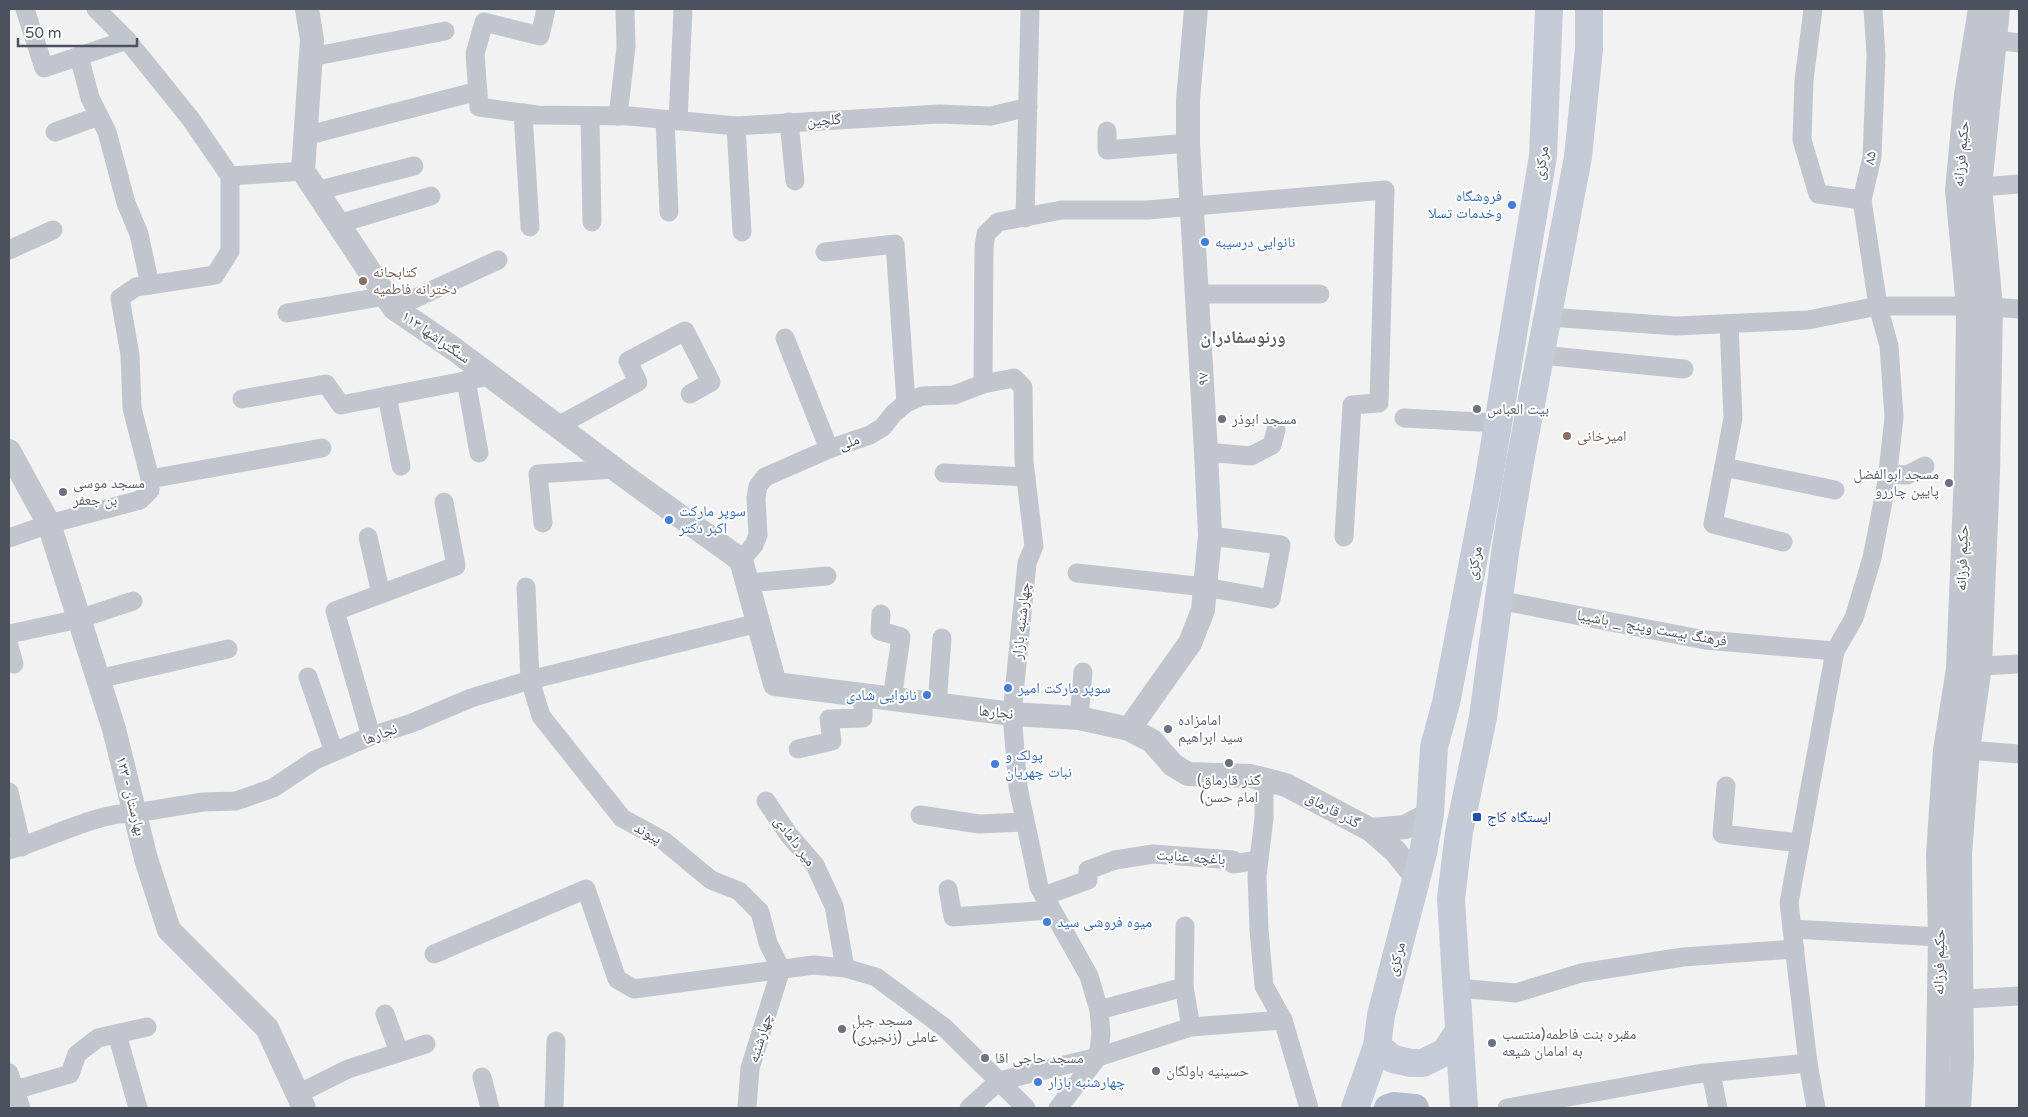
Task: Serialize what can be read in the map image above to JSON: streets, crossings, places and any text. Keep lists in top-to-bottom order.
{
  "streets": {
    "main road": ["مرکزی"],
    "street": [
      "گلچین",
      "حکیم فرزانه",
      "۸۵",
      "سنگتراشها ۱۱۳",
      "۹۷",
      "ملی",
      "چهارشنبه بازار",
      "فرهنگ بیست وپنج _ باشییا",
      "نجارها",
      "بهارستان - ۱۲۳",
      "گذر قارماق",
      "پیوند",
      "میر دامادی",
      "باغچه عنایت",
      "چهارشنبه"
    ]
  },
  "crossings": [
    ["۸۵", "فرهنگ بیست وپنج _ باشییا"],
    ["مرکزی", "فرهنگ بیست وپنج _ باشییا"],
    ["مرکزی", "گذر قارماق"],
    ["سنگتراشها ۱۱۳", "ملی"],
    ["سنگتراشها ۱۱۳", "نجارها"],
    ["۹۷", "نجارها"],
    ["ملی", "چهارشنبه بازار"],
    ["ملی", "نجارها"],
    ["چهارشنبه بازار", "نجارها"],
    ["چهارشنبه بازار", "باغچه عنایت"],
    ["نجارها", "بهارستان - ۱۲۳"],
    ["نجارها", "گذر قارماق"],
    ["نجارها", "پیوند"],
    ["پیوند", "چهارشنبه"]
  ],
  "districts": ["ورنوسفادران"],
  "places": {
    "other": [
      "فروشگاه وخدمات تسلا",
      "نانوایی درسیبه",
      "کتابحانه دخترانه فاطمیه",
      "بیت العباس",
      "مسجد ابوذر",
      "امیرخانی",
      "مسجد ابوالفضل پایین چاررو",
      "مسجد موسی بن جعفر",
      "سوپر مارکت اکبر دکتر",
      "سوپر مارکت امیر",
      "نانوایی شادی",
      "امامزاده سید ابراهیم",
      "(گذر قارماق (امام حسن",
      "پولک و نبات چهریان",
      "میوه فروشی سید",
      "مسجد جبل عاملی (زنجیری)",
      "مقبره بنت فاطمه(منتسب به امامان شیعه",
      "مسجد حاجی اقا",
      "حسینیه باولگان",
      "چهارشنبه بازار"
    ],
    "transit": ["ایستگاه کاج"]
  },
  "scale_bar": "50 m"
}
